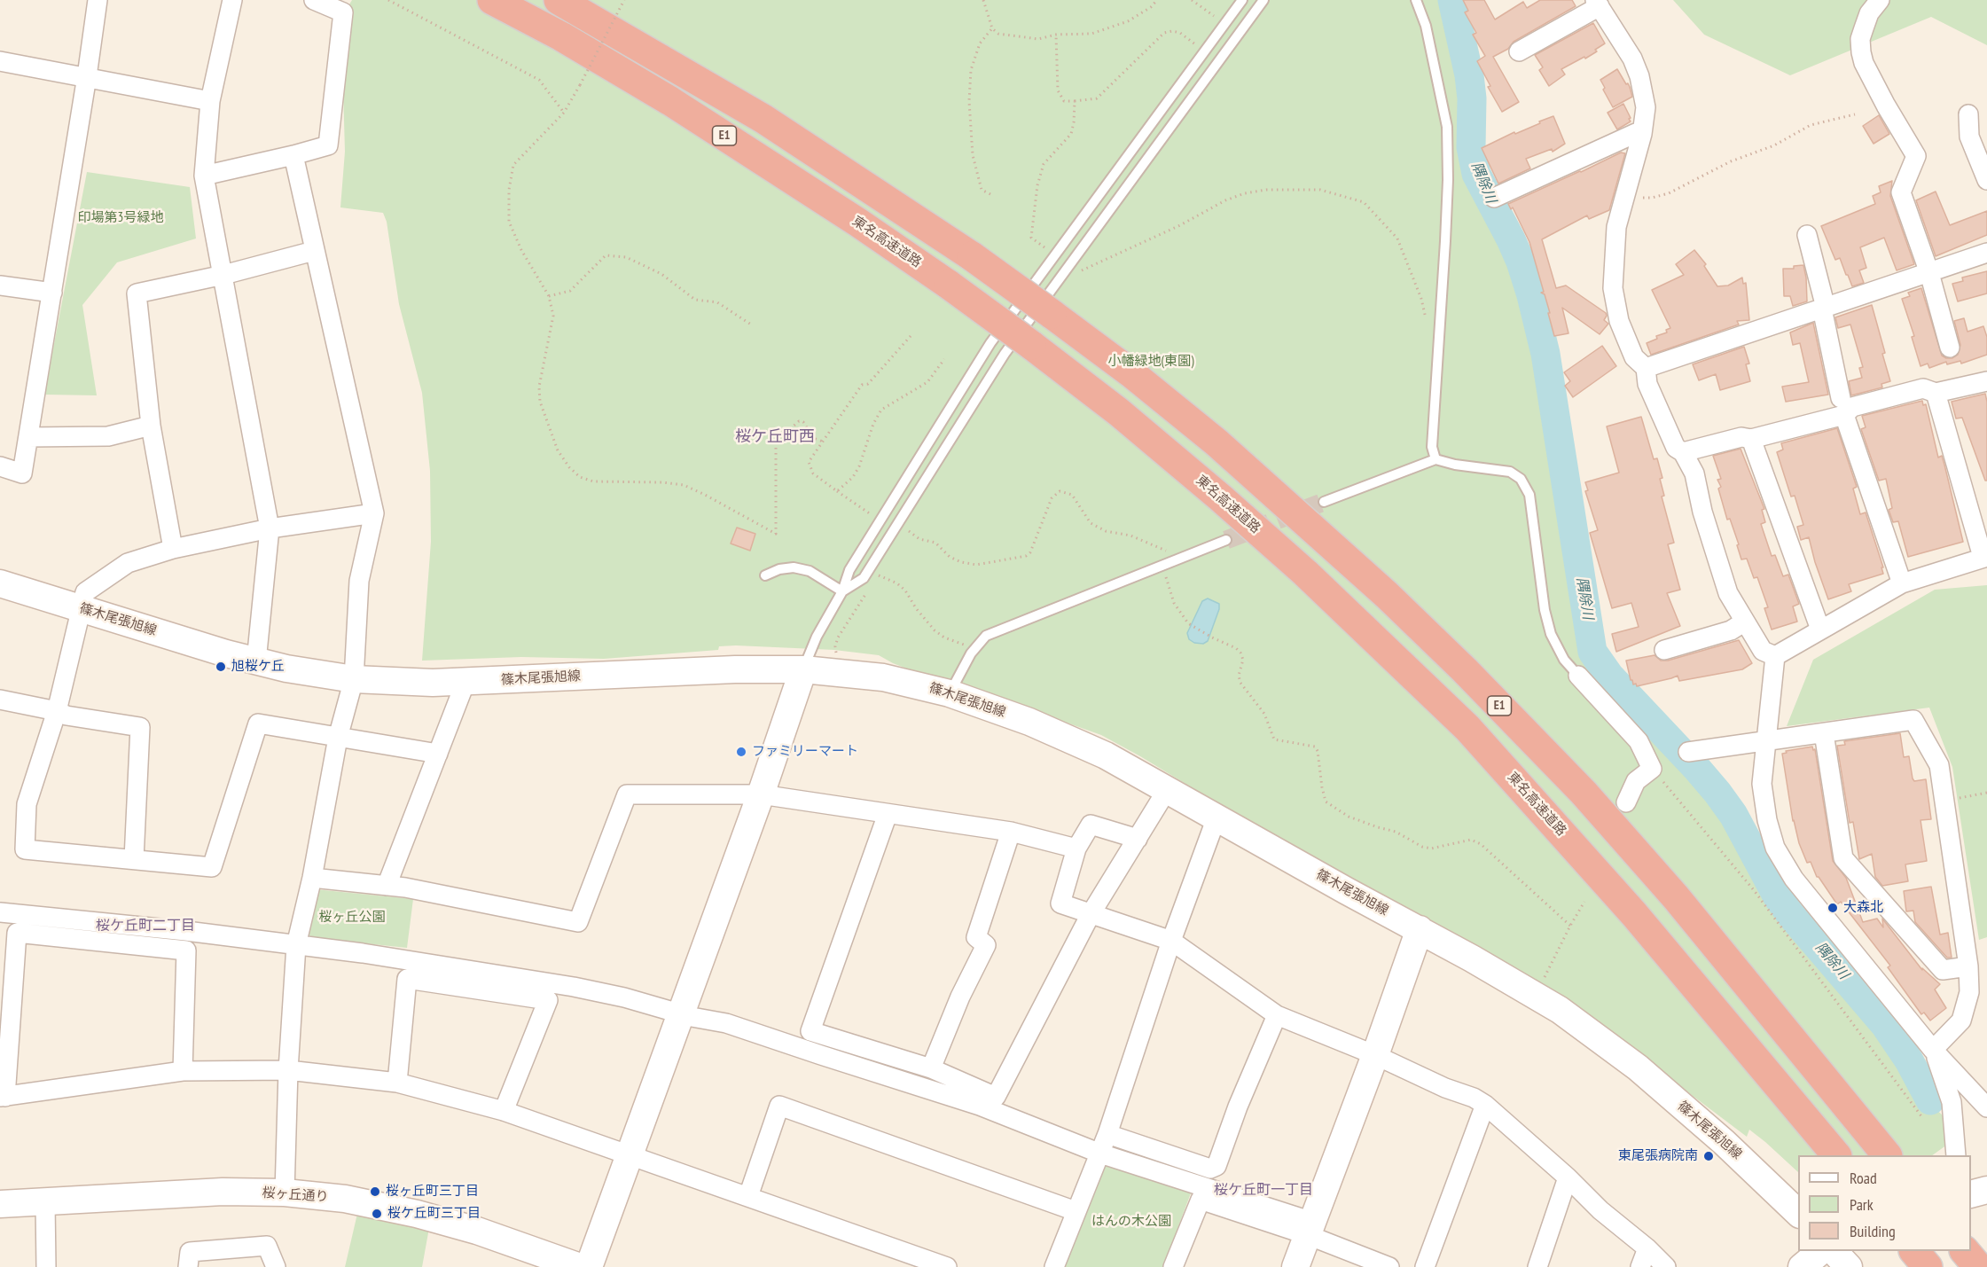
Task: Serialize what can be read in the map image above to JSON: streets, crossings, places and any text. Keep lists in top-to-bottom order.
{
  "streets": {
    "highway": ["E1", "東名高速道路"],
    "main road": ["篠木尾張旭線", "桜ヶ丘通り"]
  },
  "districts": ["桜ケ丘町西", "桜ケ丘町二丁目", "桜ケ丘町一丁目"],
  "water": ["隅除川"],
  "parks": [
    "印場第3号緑地",
    "小幡緑地(東園)",
    "桜ヶ丘公園",
    "はんの木公園"
  ],
  "places": [
    "旭桜ケ丘",
    "ファミリーマート",
    "大森北",
    "東尾張病院南",
    "桜ヶ丘町三丁目",
    "桜ケ丘町三丁目"
  ],
  "legend": ["Road", "Park", "Building"]
}
